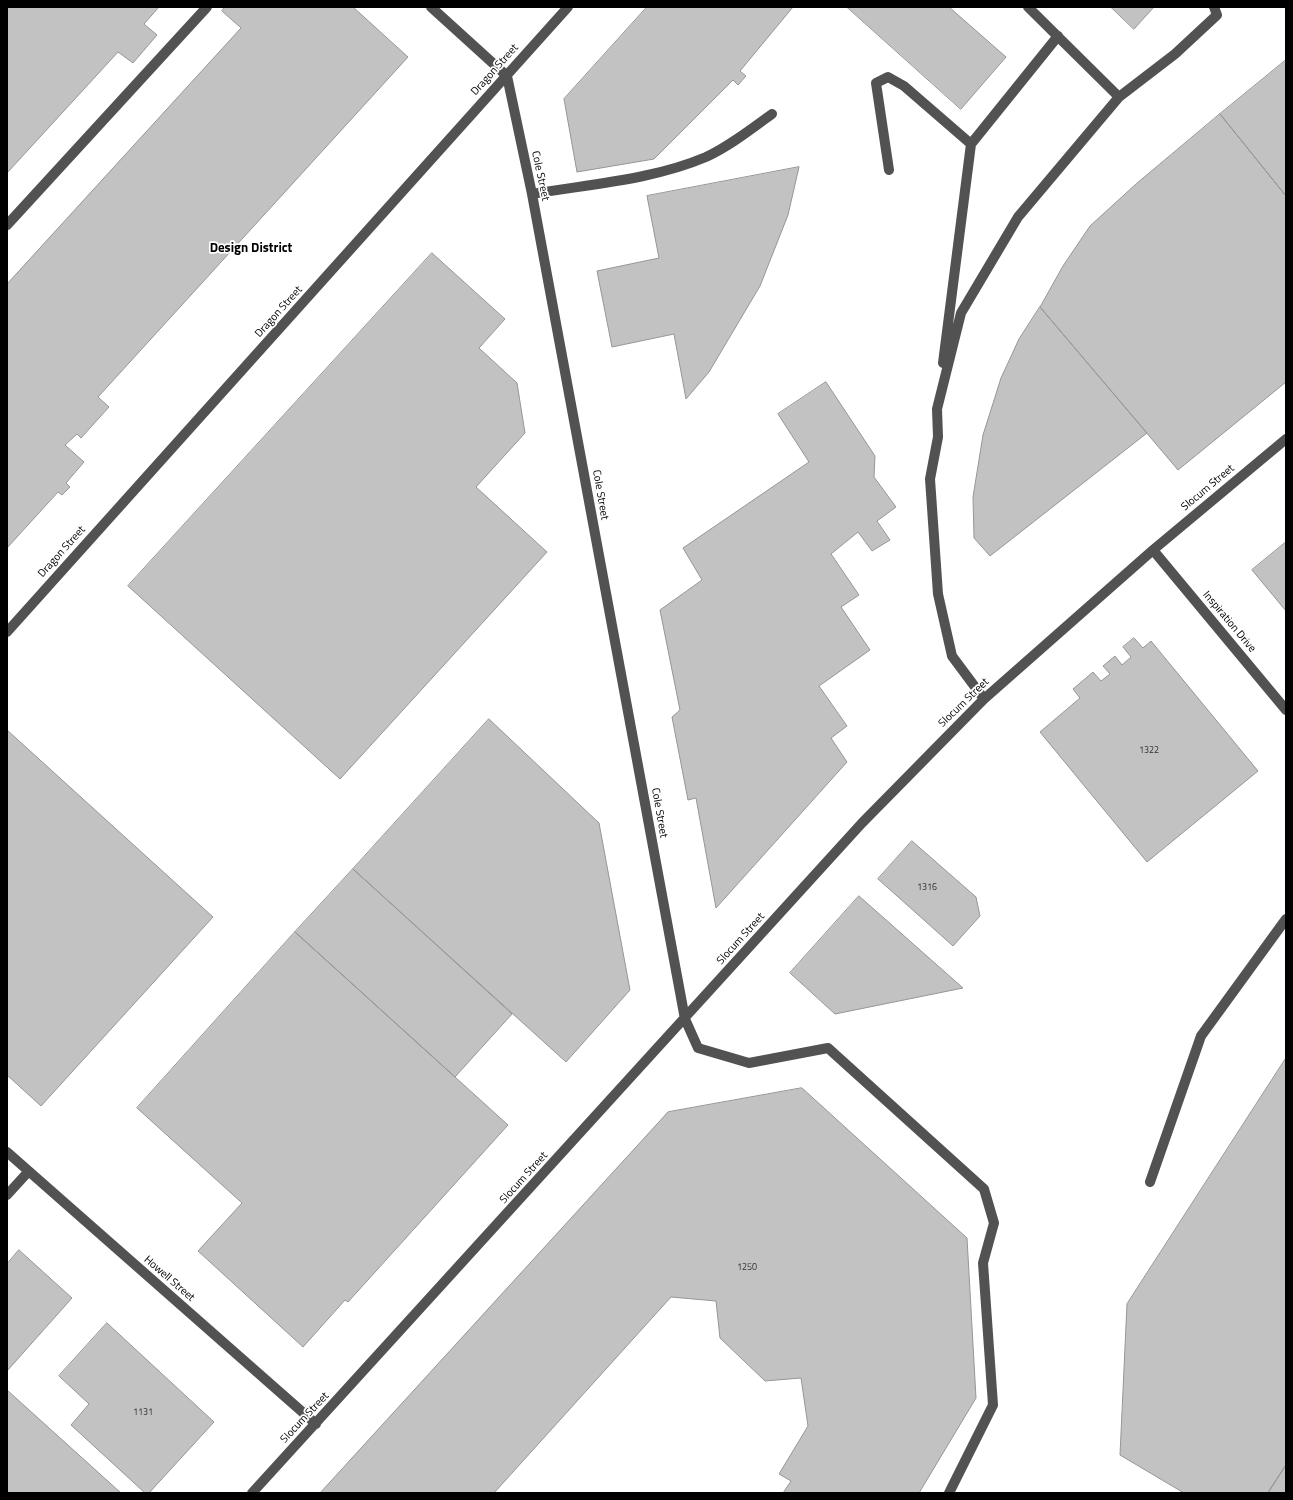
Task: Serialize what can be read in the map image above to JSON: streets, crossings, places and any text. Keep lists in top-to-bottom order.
{
  "streets": {
    "street": [
      "Dragon Street",
      "Cole Street",
      "Slocum Street",
      "Inspiration Drive",
      "Howell Street"
    ]
  },
  "crossings": [
    ["Dragon Street", "Cole Street"],
    ["Cole Street", "Slocum Street"],
    ["Slocum Street", "Inspiration Drive"],
    ["Slocum Street", "Howell Street"]
  ],
  "districts": ["Design District"],
  "house_numbers": [
    "1322",
    "1316",
    "1250",
    "1131"
  ]
}
